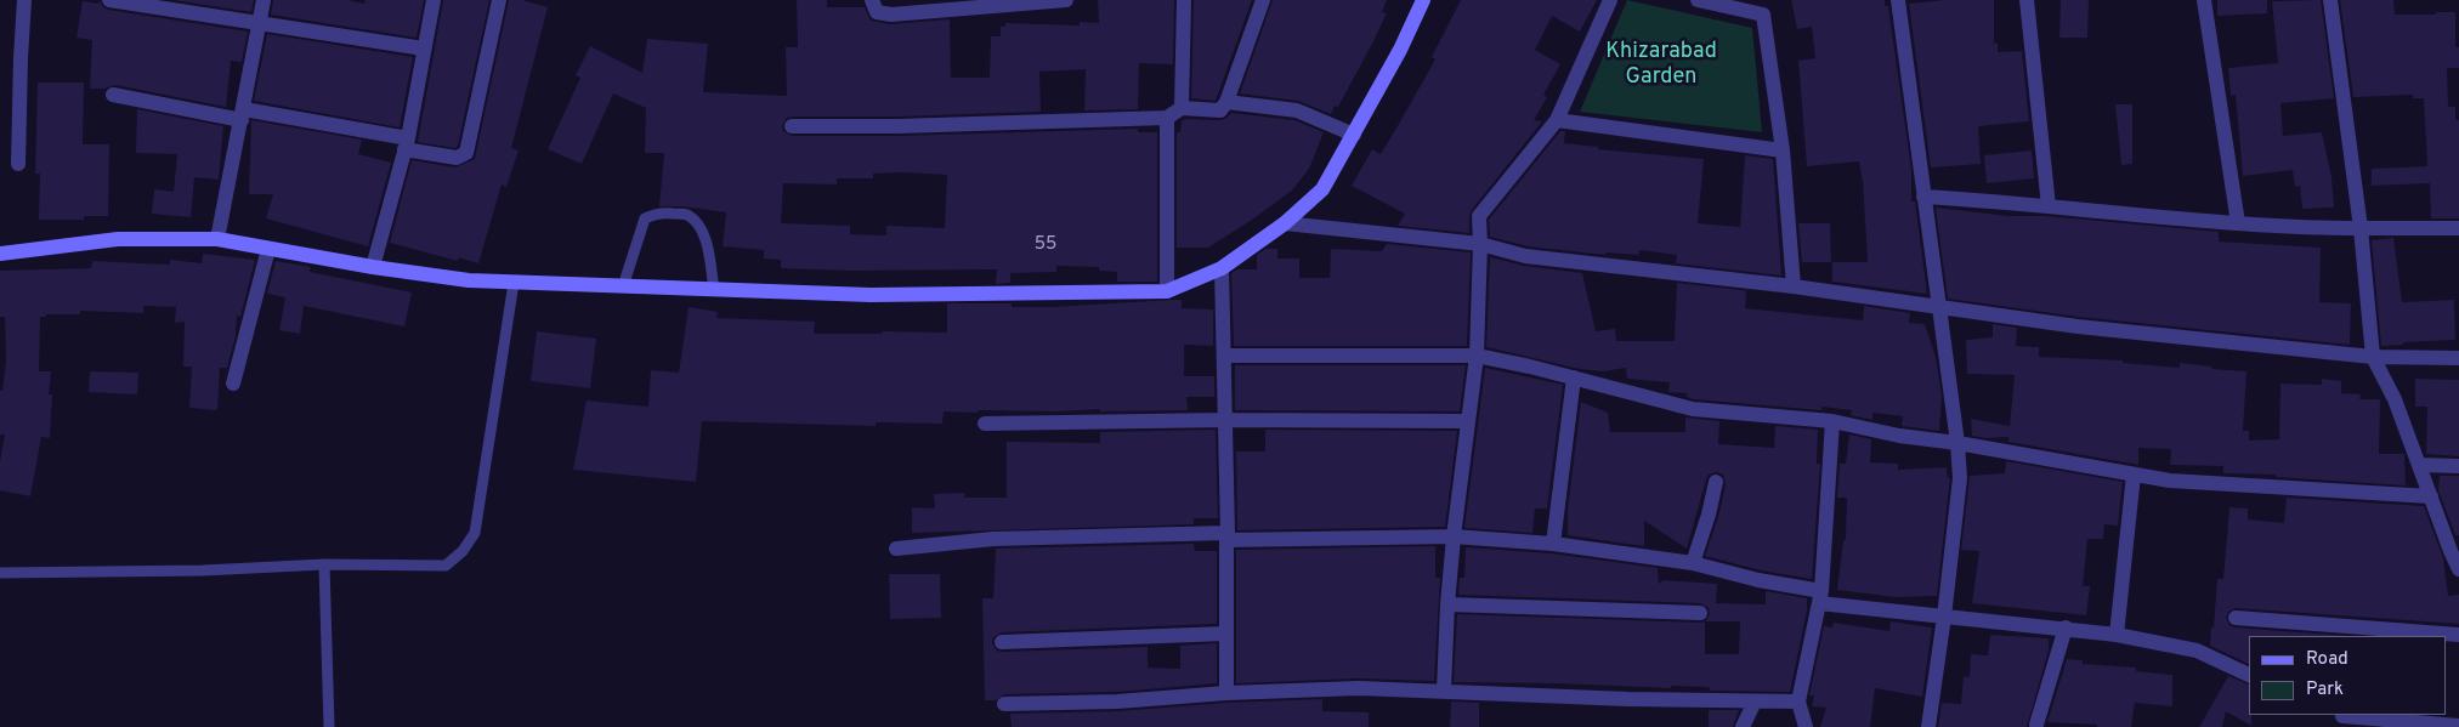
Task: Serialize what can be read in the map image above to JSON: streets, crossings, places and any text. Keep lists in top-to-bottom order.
{
  "parks": ["Khizarabad Garden"],
  "house_numbers": ["55"],
  "legend": ["Road", "Park"]
}
